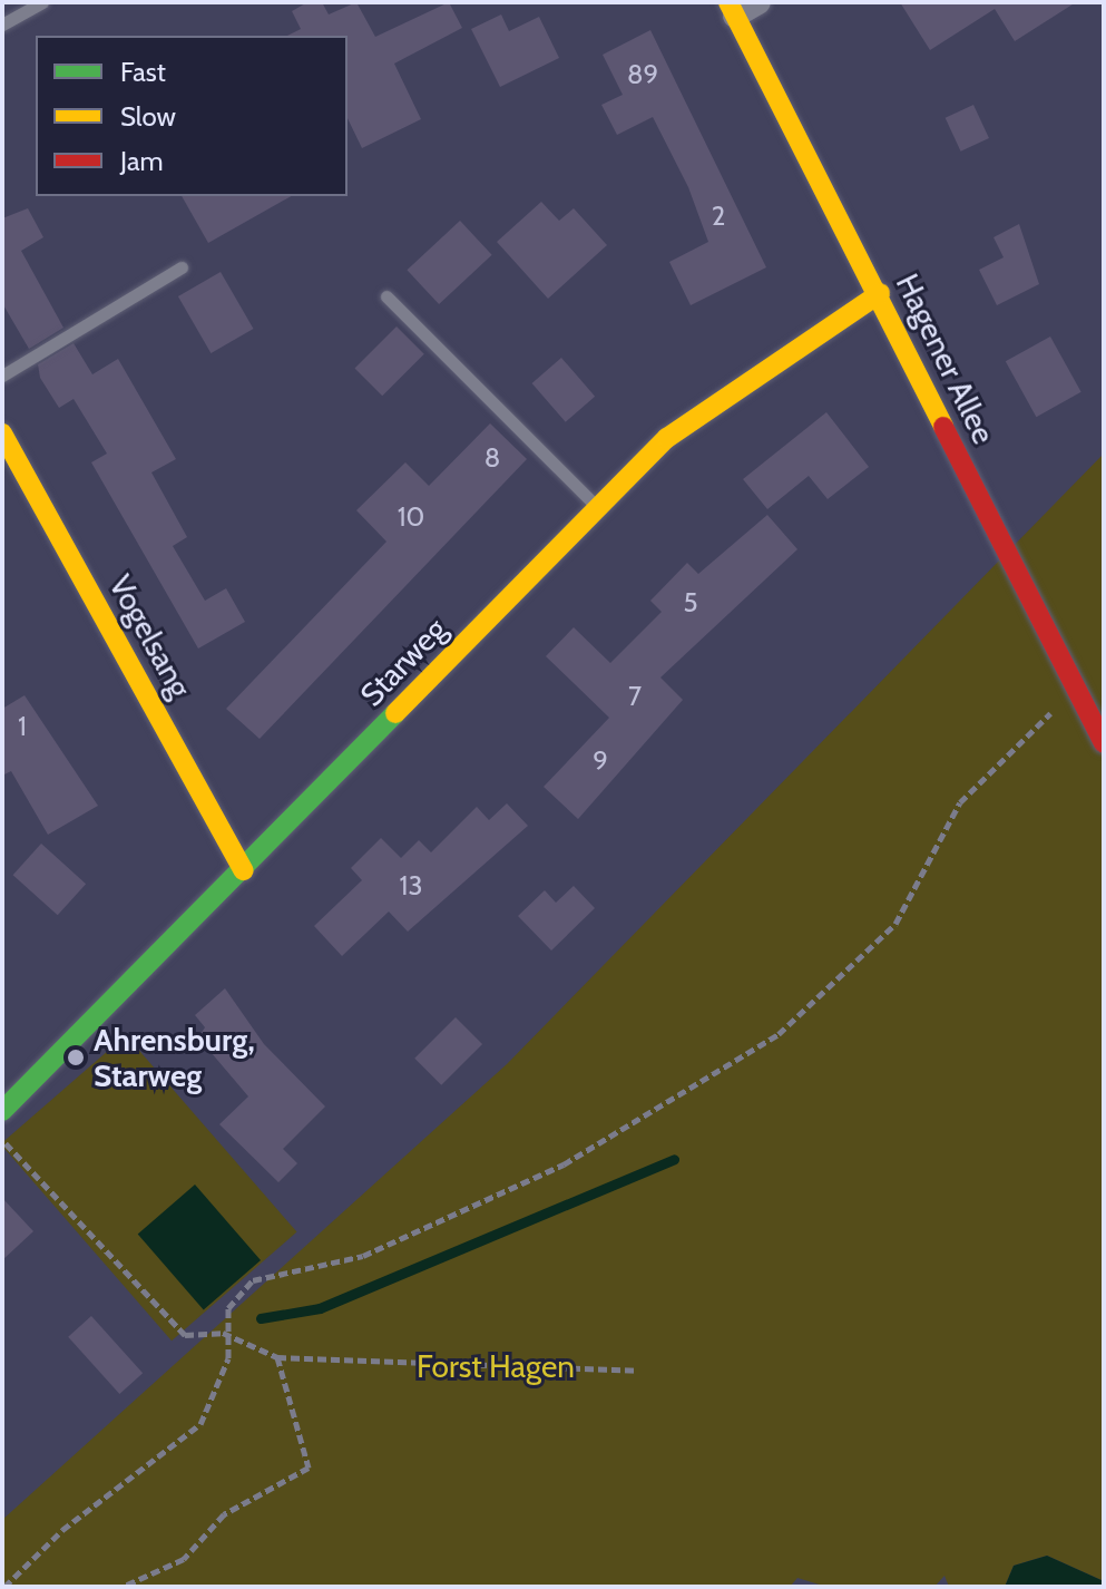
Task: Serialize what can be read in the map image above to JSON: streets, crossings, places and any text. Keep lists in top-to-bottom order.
{
  "streets": {
    "street": ["Hagener Allee", "Vogelsang", "Starweg"]
  },
  "crossings": [
    ["Hagener Allee", "Starweg"],
    ["Vogelsang", "Starweg"]
  ],
  "parks": ["Forst Hagen"],
  "places": ["Ahrensburg, Starweg"],
  "house_numbers": [
    "89",
    "2",
    "8",
    "10",
    "5",
    "7",
    "1",
    "9",
    "13"
  ],
  "legend": ["Fast", "Slow", "Jam"]
}
